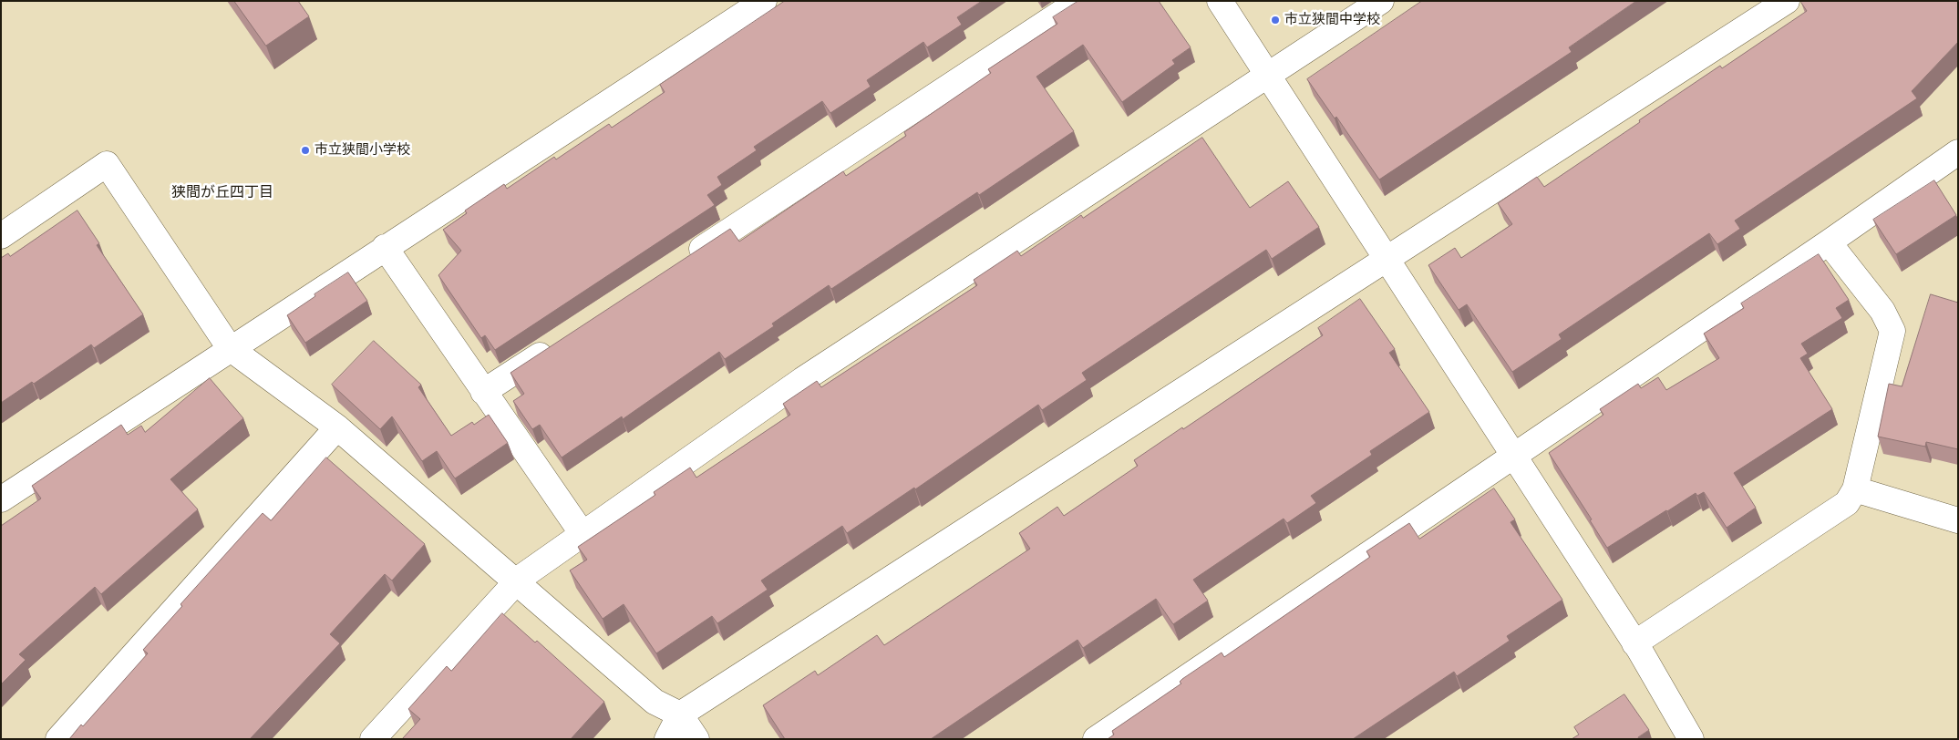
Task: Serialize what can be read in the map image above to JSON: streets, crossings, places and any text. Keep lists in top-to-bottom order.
{
  "districts": ["狭間が丘四丁目"],
  "places": ["市立狭間中学校", "市立狭間小学校"]
}
